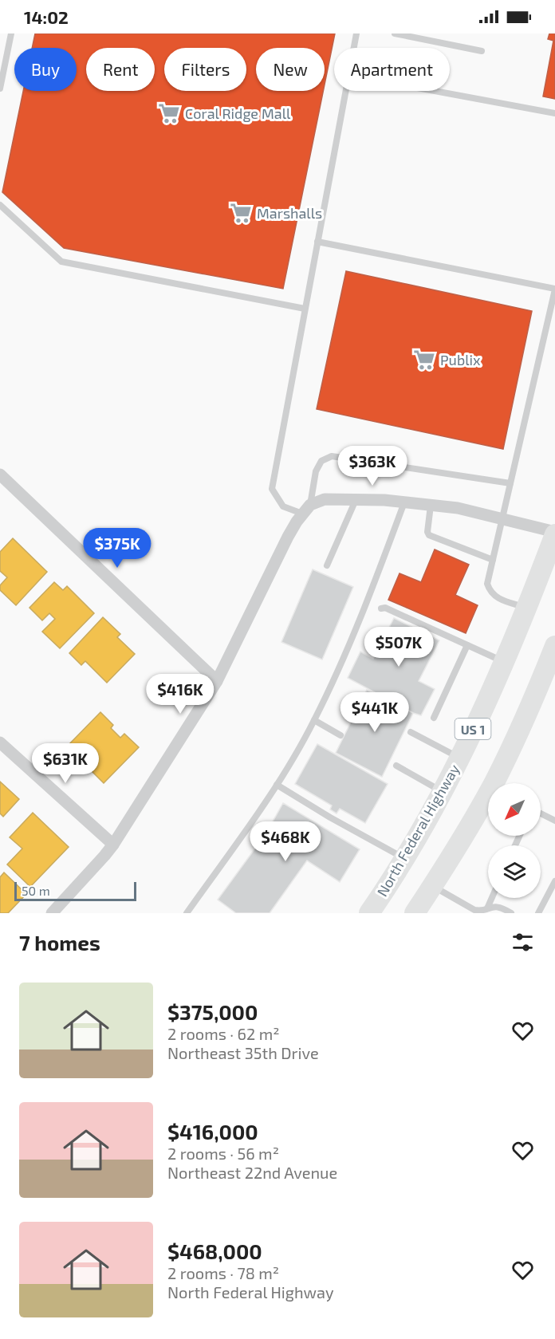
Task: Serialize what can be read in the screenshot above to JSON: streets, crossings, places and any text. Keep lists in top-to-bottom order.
{
  "streets": {
    "main road": ["US 1", "North Federal Highway"]
  },
  "places": {
    "supermarket": ["Coral Ridge Mall", "Marshalls", "Publix"]
  },
  "scale_bar": "50 m",
  "north": "bottom left",
  "page": {
    "status": "14:02",
    "chip": [
      "Buy",
      "Rent",
      "Filters",
      "New",
      "Apartment"
    ],
    "price": [
      "$363K",
      "$375K",
      "$507K",
      "$416K",
      "$441K",
      "$631K",
      "$468K"
    ],
    "scale": "50 m",
    "heading": "7 homes",
    "list": [
      {
        "name": "$375,000",
        "note": "2 rooms · 62 m² · Northeast 35th Drive"
      },
      {
        "name": "$416,000",
        "note": "2 rooms · 56 m² · Northeast 22nd Avenue"
      },
      {
        "name": "$468,000",
        "note": "2 rooms · 78 m² · North Federal Highway"
      }
    ]
  }
}
